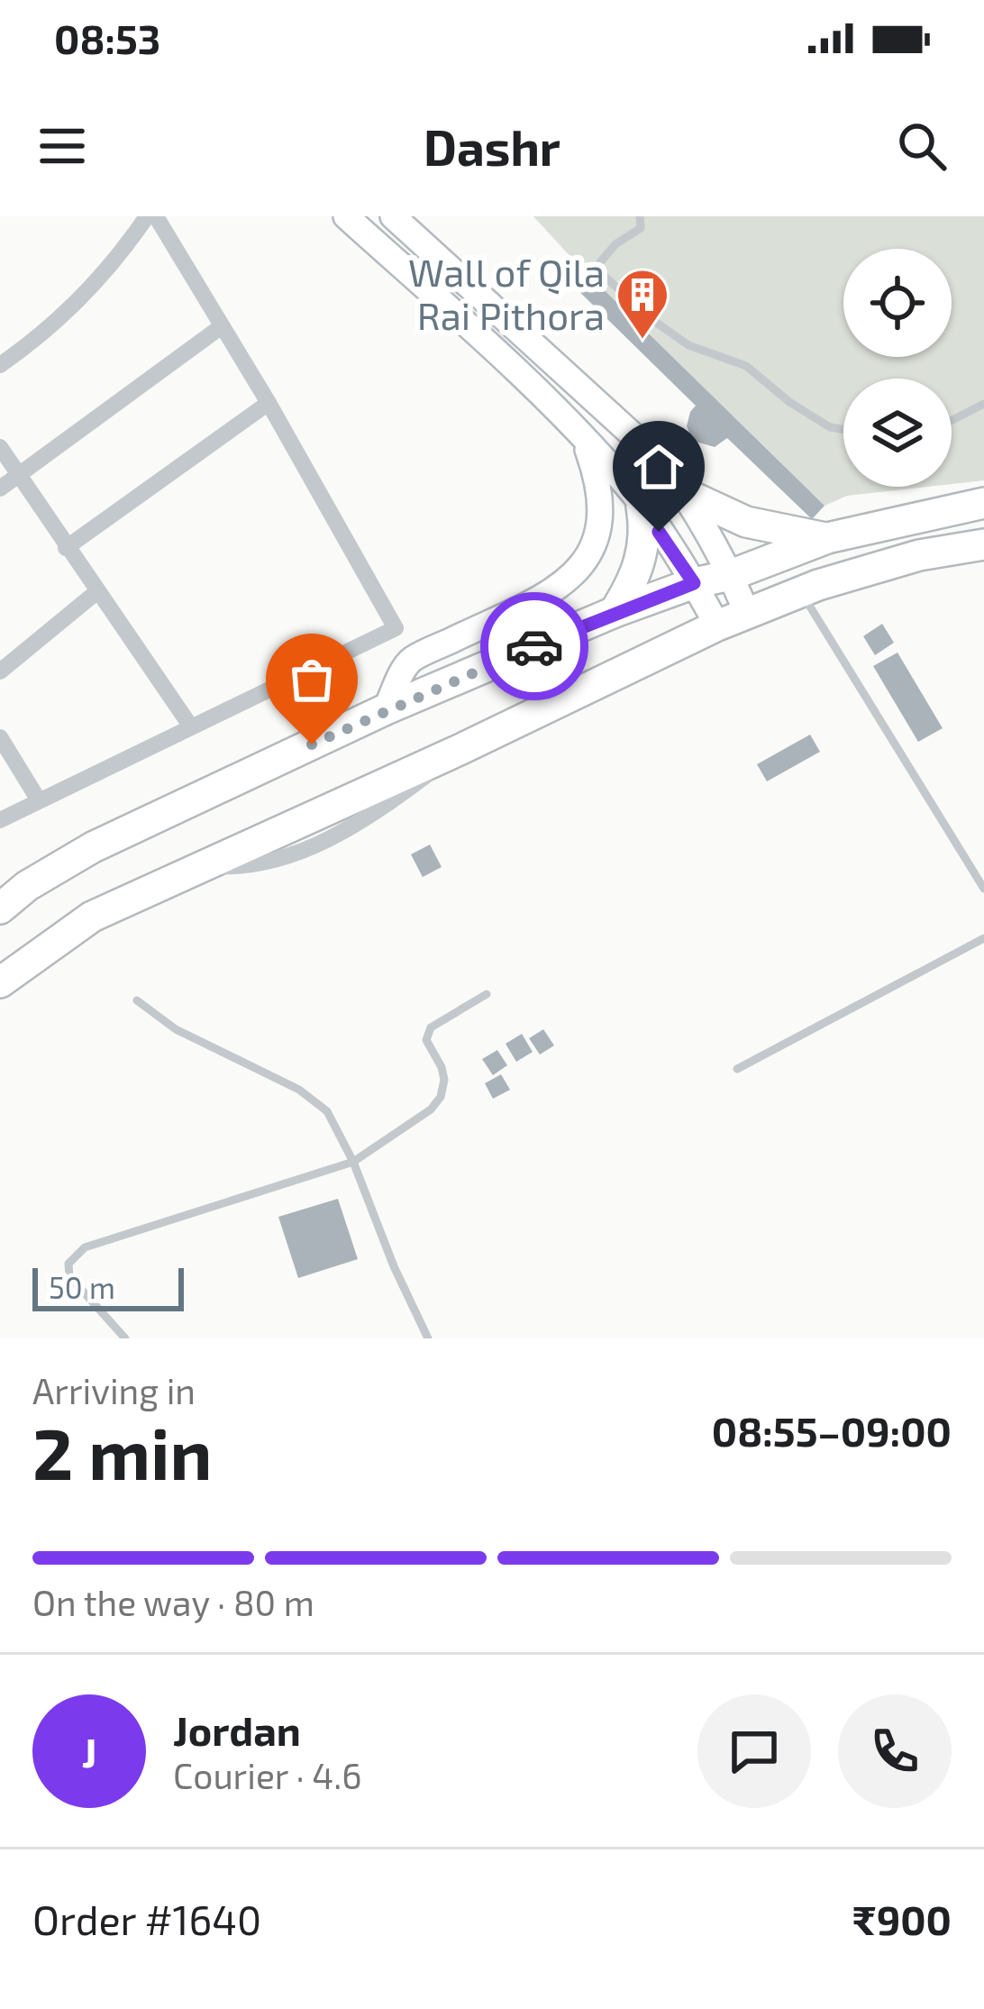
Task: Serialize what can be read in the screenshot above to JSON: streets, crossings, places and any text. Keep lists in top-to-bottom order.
{
  "places": {
    "building": ["Wall of Qila Rai Pithora"]
  },
  "scale_bar": "50 m",
  "page": {
    "status": "08:53",
    "header": "Dashr",
    "scale": "50 m",
    "heading": ["2 min", "Arriving in", "08:55–09:00"],
    "panel": [
      "Jordan",
      "Courier · 4.6",
      "Order #1640",
      "₹900"
    ],
    "bar": "On the way · 80 m",
    "round": "J"
  }
}
